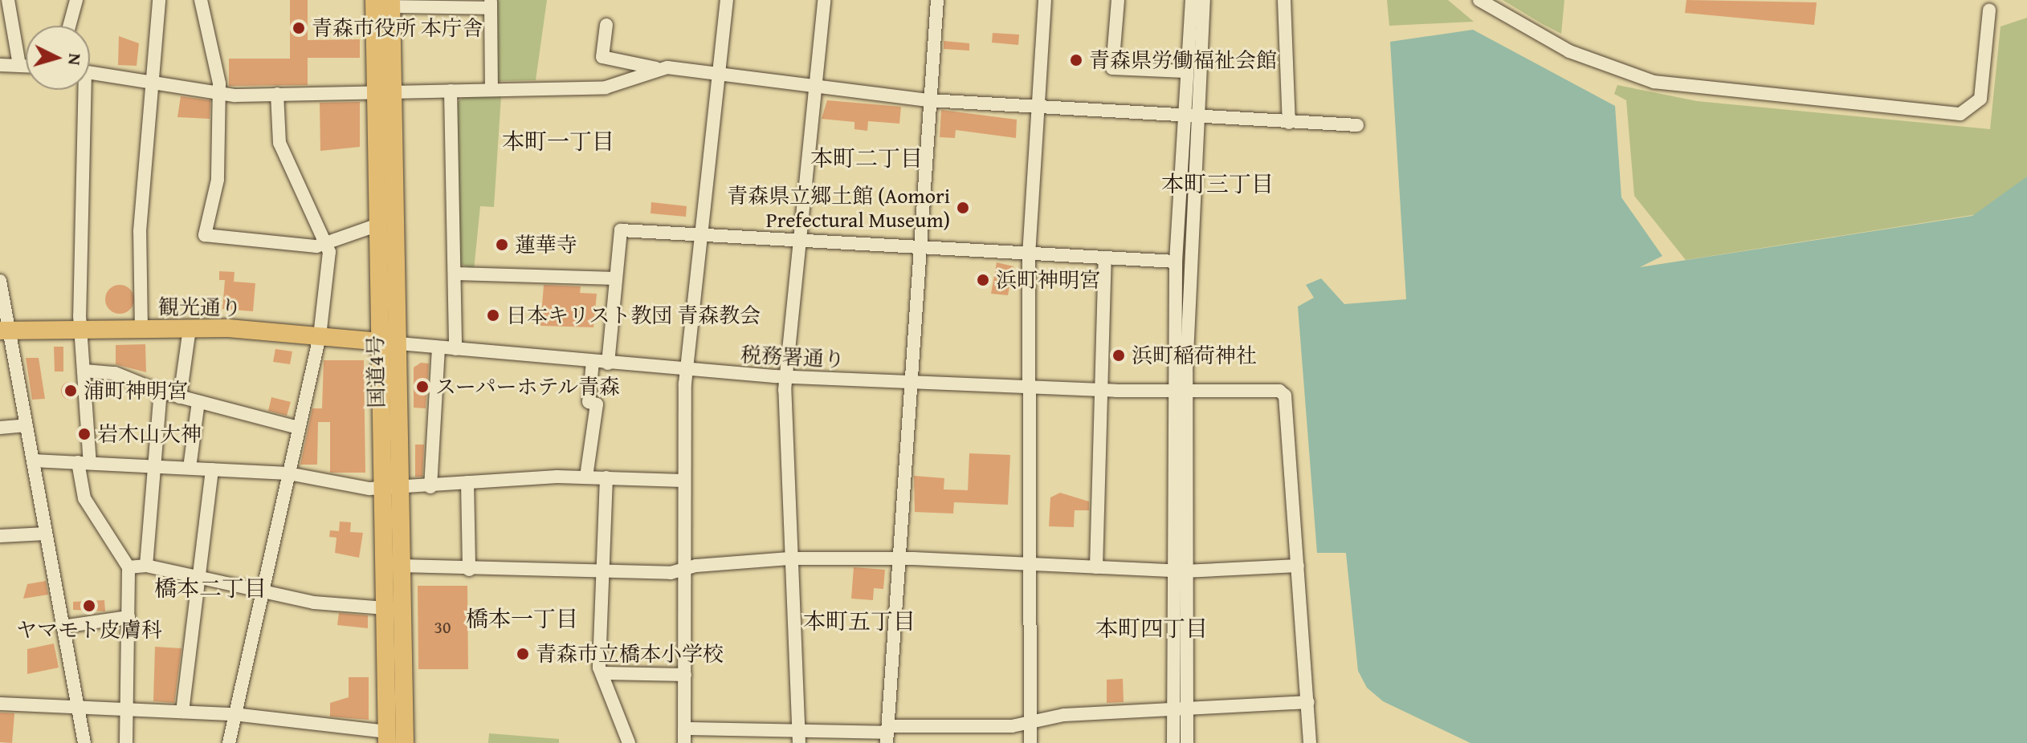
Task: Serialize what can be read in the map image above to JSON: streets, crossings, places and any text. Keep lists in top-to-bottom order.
{
  "streets": {
    "highway": ["観光通り", "国道4号"],
    "street": ["税務署通り"]
  },
  "crossings": [
    ["観光通り", "税務署通り"],
    ["観光通り", "国道4号"],
    ["税務署通り", "国道4号"]
  ],
  "districts": [
    "本町一丁目",
    "本町二丁目",
    "本町三丁目",
    "橋本二丁目",
    "橋本一丁目",
    "本町五丁目",
    "本町四丁目"
  ],
  "places": [
    "青森市役所 本庁舎",
    "青森県労働福祉会館",
    "青森県立郷土館 (Aomori Prefectural Museum)",
    "蓮華寺",
    "浜町神明宮",
    "日本キリスト教団 青森教会",
    "浜町稲荷神社",
    "スーパーホテル青森",
    "浦町神明宮",
    "岩木山大神",
    "ヤマモト皮膚科",
    "青森市立橋本小学校"
  ],
  "house_numbers": ["30"],
  "north": "right"
}
